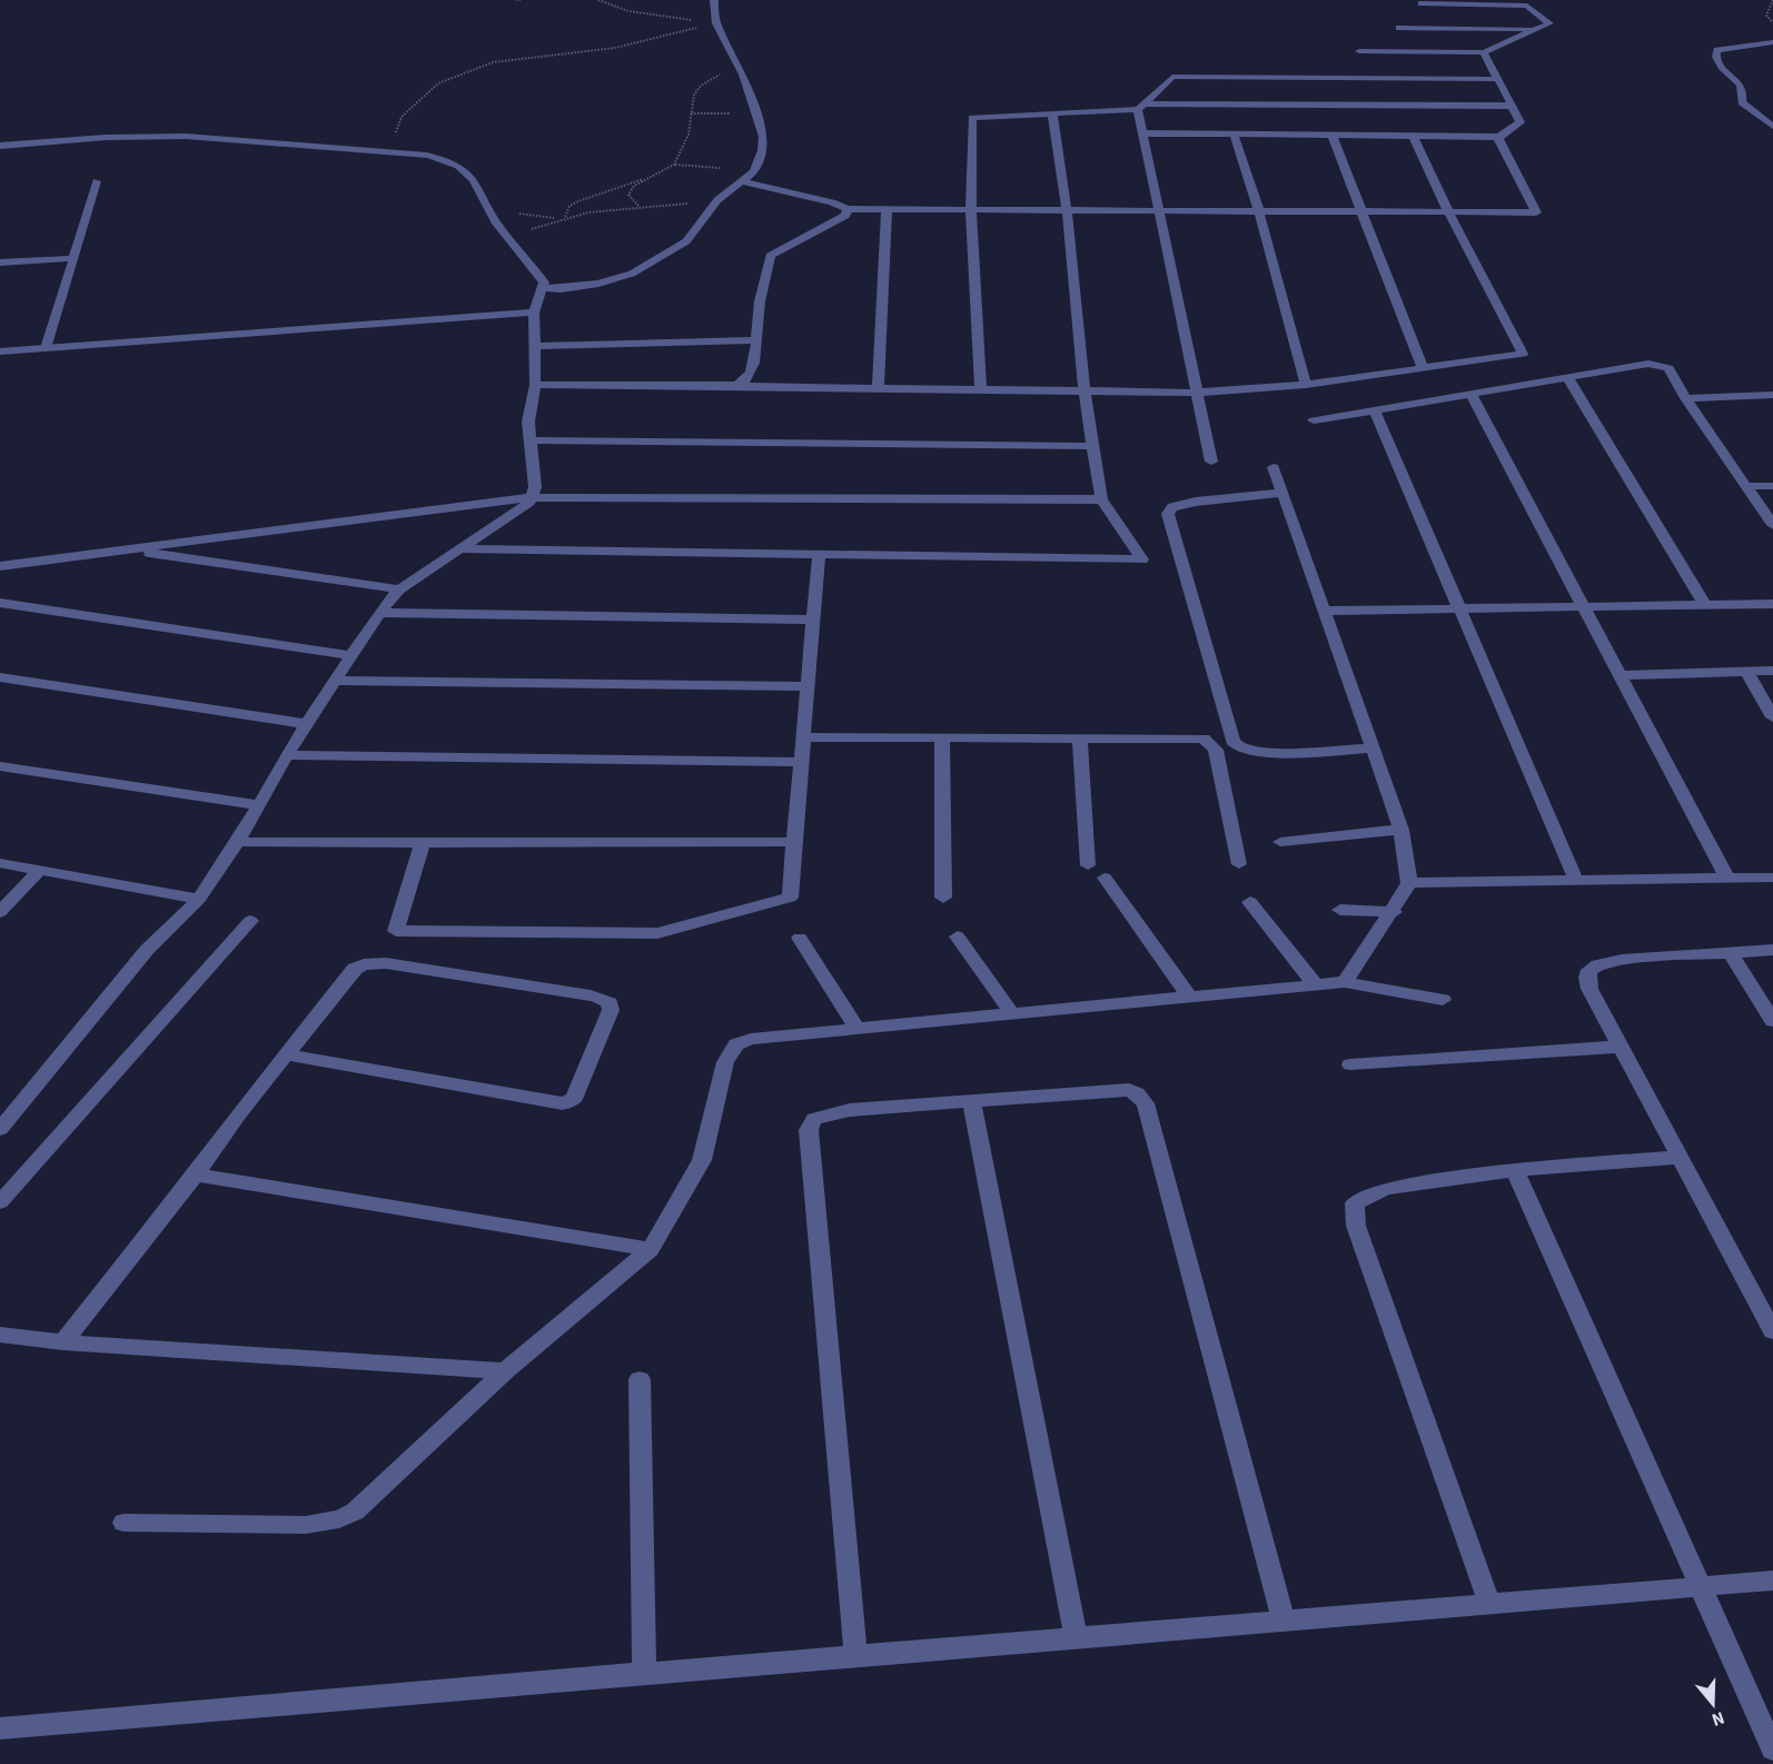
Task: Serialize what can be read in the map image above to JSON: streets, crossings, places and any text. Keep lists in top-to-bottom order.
{
  "north": "bottom"
}
